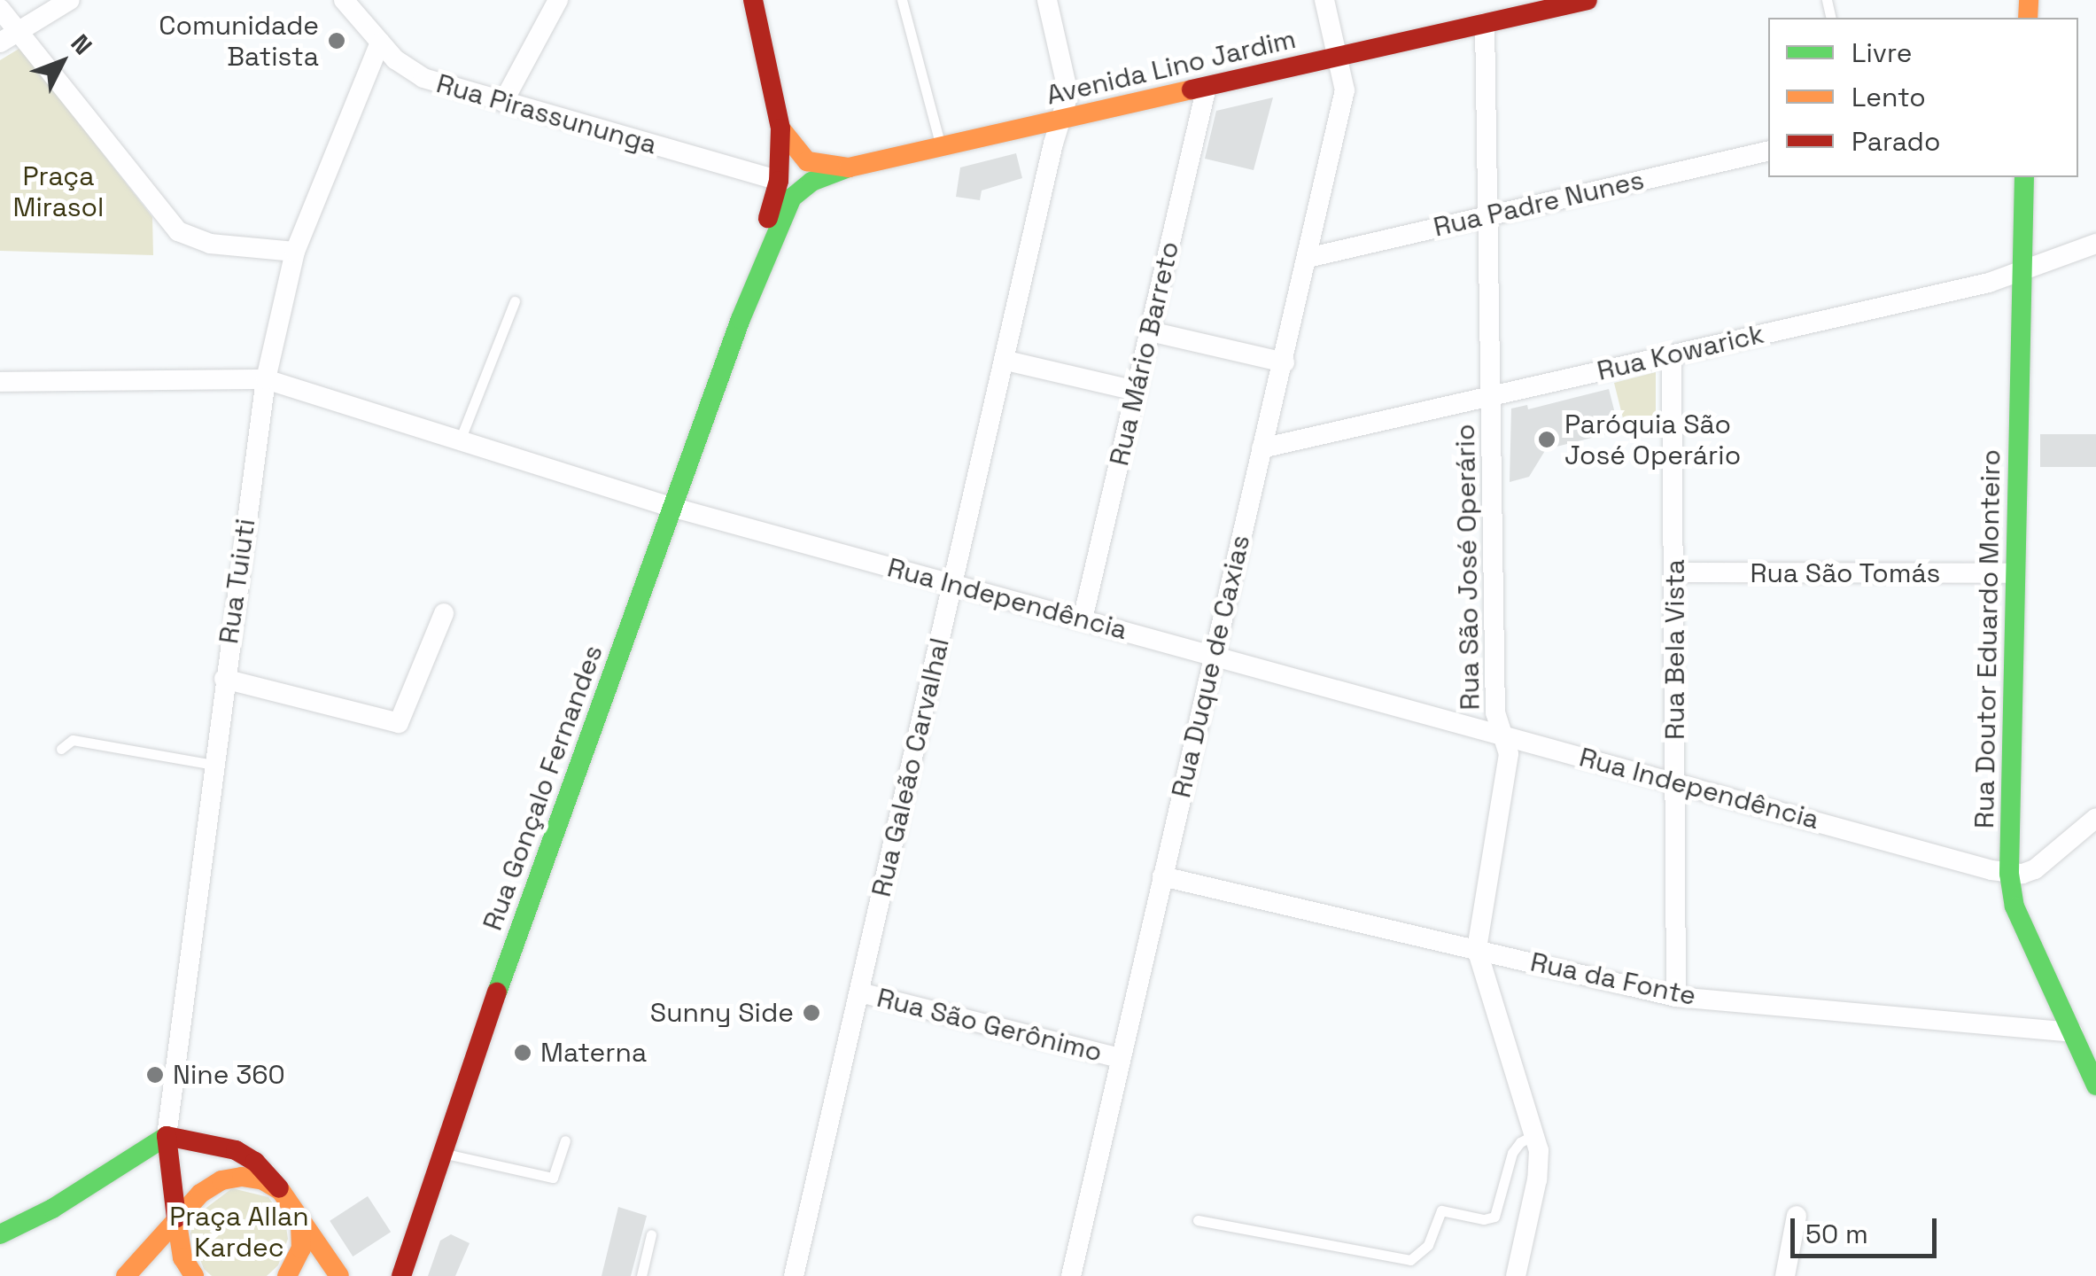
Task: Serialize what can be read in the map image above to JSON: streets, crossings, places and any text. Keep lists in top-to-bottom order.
{
  "streets": {
    "main road": [
      "Avenida Lino Jardim",
      "Rua São José Operário",
      "Rua Doutor Eduardo Monteiro",
      "Rua Gonçalo Fernandes"
    ],
    "street": [
      "Rua Pirassununga",
      "Rua Padre Nunes",
      "Rua Kowarick",
      "Rua Mário Barreto",
      "Rua São Tomás",
      "Rua Tuiuti",
      "Rua Independência",
      "Rua Bela Vista",
      "Rua Duque de Caxias",
      "Rua Galeão Carvalhal",
      "Rua da Fonte",
      "Rua São Gerônimo"
    ]
  },
  "crossings": [
    ["Avenida Lino Jardim", "Rua Mário Barreto"],
    ["Avenida Lino Jardim", "Rua São José Operário"],
    ["Avenida Lino Jardim", "Rua Duque de Caxias"],
    ["Avenida Lino Jardim", "Rua Galeão Carvalhal"],
    ["Avenida Lino Jardim", "Rua Gonçalo Fernandes"],
    ["Rua Pirassununga", "Rua Tuiuti"],
    ["Rua Pirassununga", "Rua Gonçalo Fernandes"],
    ["Rua Padre Nunes", "Rua São José Operário"],
    ["Rua Padre Nunes", "Rua Duque de Caxias"],
    ["Rua Kowarick", "Rua São José Operário"],
    ["Rua Kowarick", "Rua Doutor Eduardo Monteiro"],
    ["Rua Kowarick", "Rua Bela Vista"],
    ["Rua Kowarick", "Rua Duque de Caxias"],
    ["Rua Mário Barreto", "Rua Independência"],
    ["Rua São José Operário", "Rua Independência"],
    ["Rua São José Operário", "Rua da Fonte"],
    ["Rua São Tomás", "Rua Doutor Eduardo Monteiro"],
    ["Rua São Tomás", "Rua Bela Vista"],
    ["Rua Tuiuti", "Rua Independência"],
    ["Rua Independência", "Rua Doutor Eduardo Monteiro"],
    ["Rua Independência", "Rua Bela Vista"],
    ["Rua Independência", "Rua Duque de Caxias"],
    ["Rua Independência", "Rua Galeão Carvalhal"],
    ["Rua Independência", "Rua Gonçalo Fernandes"],
    ["Rua Doutor Eduardo Monteiro", "Rua da Fonte"],
    ["Rua Bela Vista", "Rua da Fonte"],
    ["Rua Duque de Caxias", "Rua da Fonte"],
    ["Rua Duque de Caxias", "Rua São Gerônimo"],
    ["Rua Galeão Carvalhal", "Rua São Gerônimo"]
  ],
  "parks": ["Praça Mirasol", "Praça Allan Kardec"],
  "places": [
    "Comunidade Batista",
    "Paróquia São José Operário",
    "Sunny Side",
    "Materna",
    "Nine 360"
  ],
  "legend": ["Livre", "Lento", "Parado"],
  "scale_bar": "50 m",
  "north": "top right"
}
